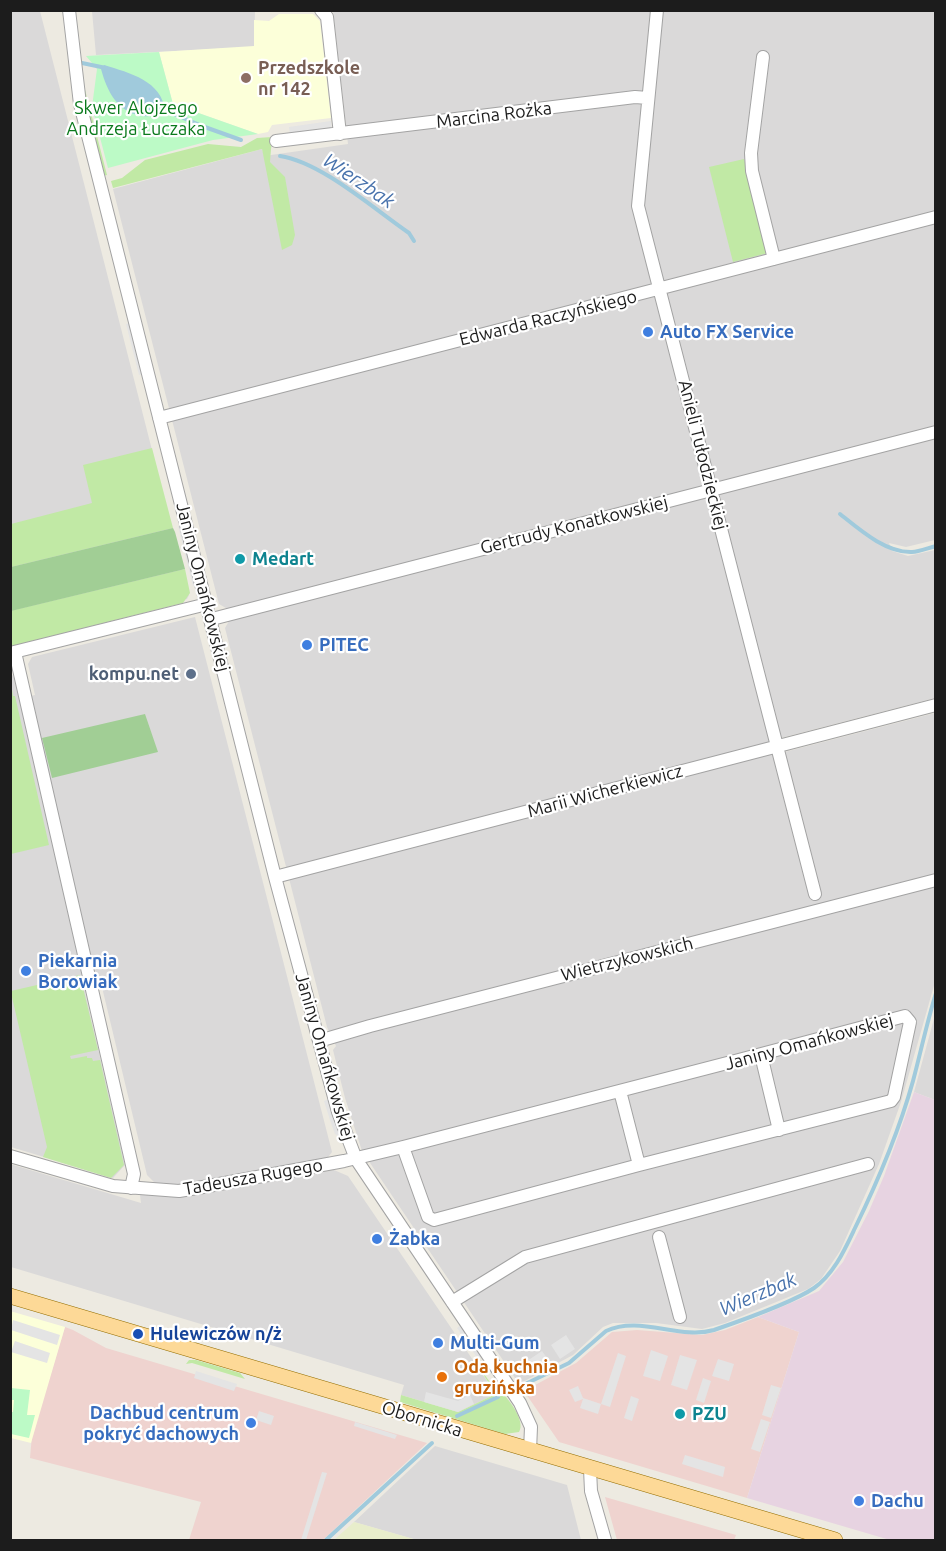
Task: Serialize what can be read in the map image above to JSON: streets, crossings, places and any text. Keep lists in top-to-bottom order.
{
  "streets": {
    "main road": ["Obornicka"],
    "street": [
      "Marcina Rożka",
      "Edwarda Raczyńskiego",
      "Anieli Tułodzieckiej",
      "Gertrudy Konatkowskiej",
      "Janiny Omańkowskiej",
      "Marii Wicherkiewicz",
      "Wietrzykowskich",
      "Tadeusza Rugego"
    ]
  },
  "crossings": [
    ["Marcina Rożka", "Anieli Tułodzieckiej"],
    ["Edwarda Raczyńskiego", "Anieli Tułodzieckiej"],
    ["Edwarda Raczyńskiego", "Janiny Omańkowskiej"],
    ["Anieli Tułodzieckiej", "Gertrudy Konatkowskiej"],
    ["Anieli Tułodzieckiej", "Marii Wicherkiewicz"],
    ["Gertrudy Konatkowskiej", "Janiny Omańkowskiej"],
    ["Janiny Omańkowskiej", "Marii Wicherkiewicz"],
    ["Janiny Omańkowskiej", "Wietrzykowskich"],
    ["Janiny Omańkowskiej", "Tadeusza Rugego"],
    ["Janiny Omańkowskiej", "Obornicka"]
  ],
  "water": ["Wierzbak"],
  "parks": ["Skwer Alojzego Andrzeja Łuczaka"],
  "places": [
    "Przedszkole nr 142",
    "Auto FX Service",
    "Medart",
    "PITEC",
    "kompu.net",
    "Piekarnia Borowiak",
    "Żabka",
    "Hulewiczów n/ż",
    "Multi-Gum",
    "Oda kuchnia gruzińska",
    "PZU",
    "Dachbud centrum pokryć dachowych",
    "Dachu"
  ]
}
